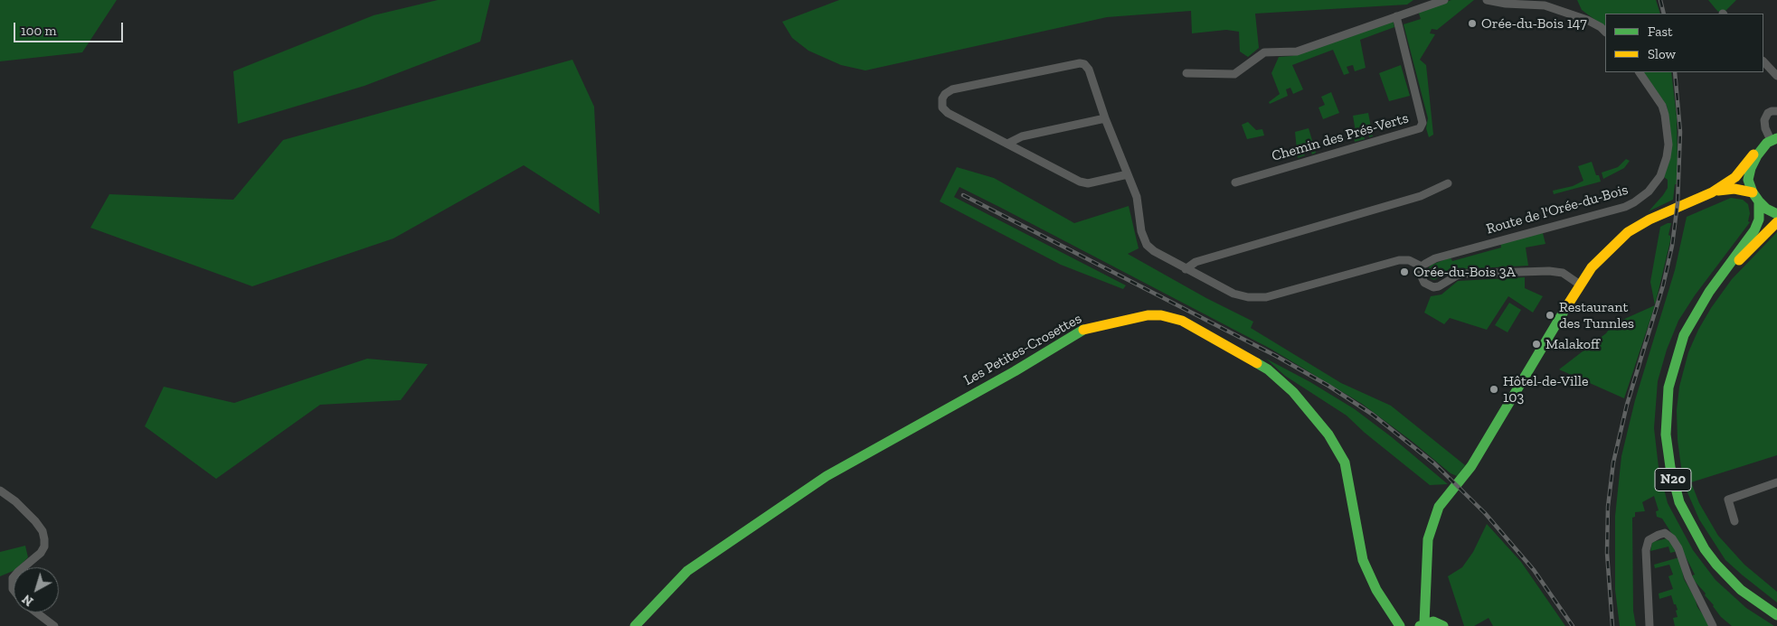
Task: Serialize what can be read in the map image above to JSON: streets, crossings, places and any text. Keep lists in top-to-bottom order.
{
  "streets": {
    "main road": ["Les Petites-Crosettes", "N20"],
    "street": ["Chemin des Prés-Verts", "Route de l'Orée-du-Bois"]
  },
  "places": [
    "Orée-du-Bois 147",
    "Orée-du-Bois 3A",
    "Restaurant des Tunnles",
    "Malakoff",
    "Hôtel-de-Ville 103"
  ],
  "legend": ["Fast", "Slow"],
  "scale_bar": "100 m",
  "north": "bottom left"
}
